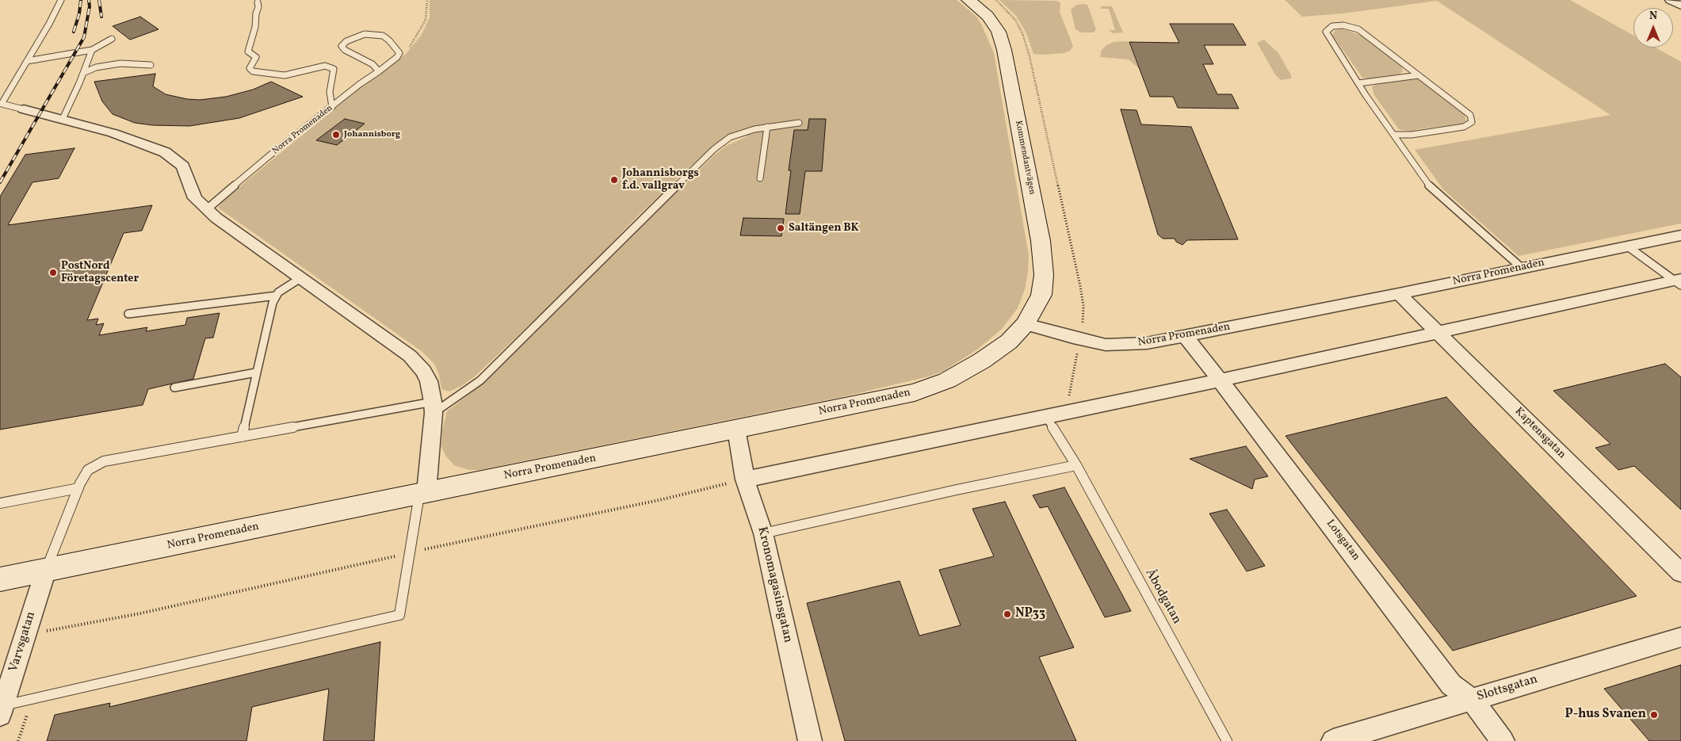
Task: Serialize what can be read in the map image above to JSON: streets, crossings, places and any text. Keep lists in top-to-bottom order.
{
  "streets": {
    "street": [
      "Norra Promenaden",
      "Kommendantvägen",
      "Kaptensgatan",
      "Lotsgatan",
      "Kronomagasinsgatan",
      "Varvsgatan",
      "Slottsgatan"
    ],
    "lane": ["Åbodgatan"]
  },
  "crossings": [
    ["Norra Promenaden", "Kommendantvägen"],
    ["Norra Promenaden", "Kaptensgatan"],
    ["Norra Promenaden", "Lotsgatan"],
    ["Norra Promenaden", "Kronomagasinsgatan"],
    ["Norra Promenaden", "Varvsgatan"],
    ["Lotsgatan", "Slottsgatan"]
  ],
  "places": [
    "Johannisborg",
    "Johannisborgs f.d. vallgrav",
    "Saltängen BK",
    "PostNord Företagscenter",
    "NP33",
    "P-hus Svanen"
  ],
  "north": "top"
}
